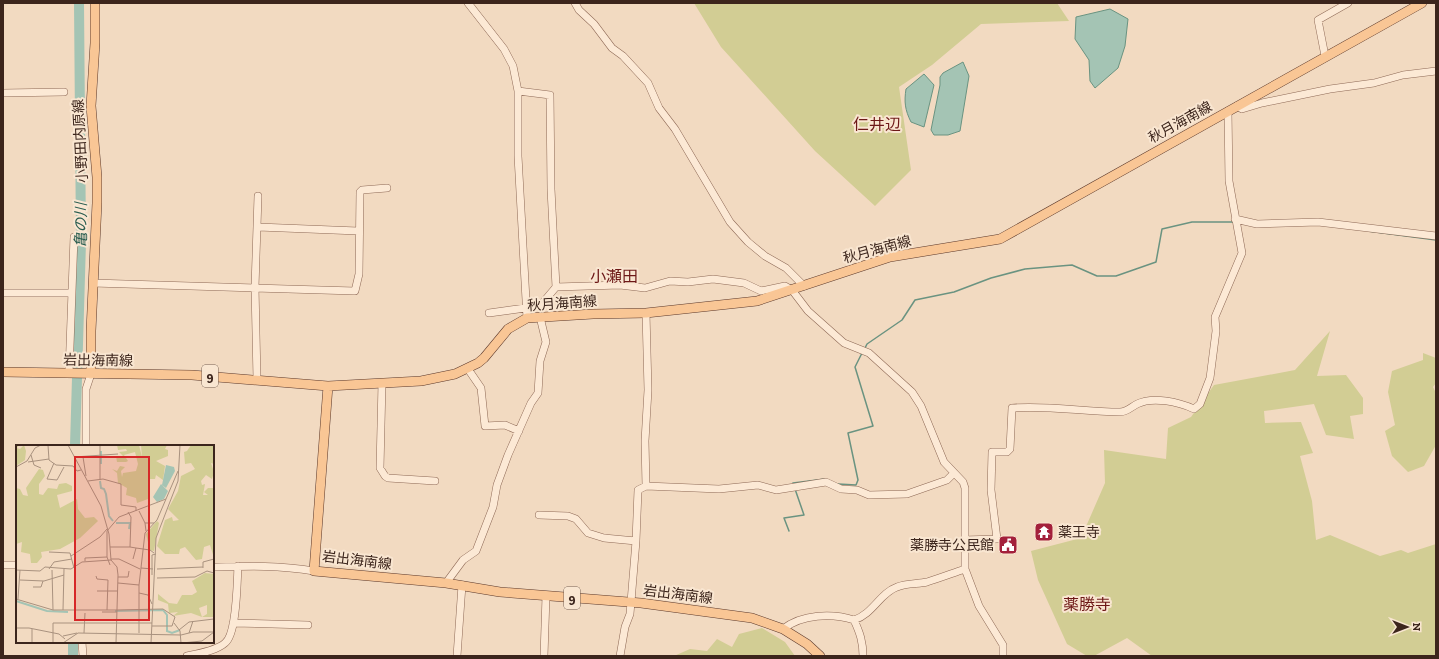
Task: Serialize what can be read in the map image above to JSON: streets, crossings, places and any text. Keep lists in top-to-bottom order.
{
  "streets": {
    "main road": [
      "秋月海南線",
      "小野田内原線",
      "岩出海南線",
      "9"
    ]
  },
  "crossings": [
    ["秋月海南線", "岩出海南線"],
    ["小野田内原線", "岩出海南線"]
  ],
  "districts": ["仁井辺", "小瀬田", "薬勝寺"],
  "water": ["亀の川"],
  "places": {
    "temple": ["薬王寺"],
    "public building": ["薬勝寺公民館"]
  },
  "north": "right"
}
